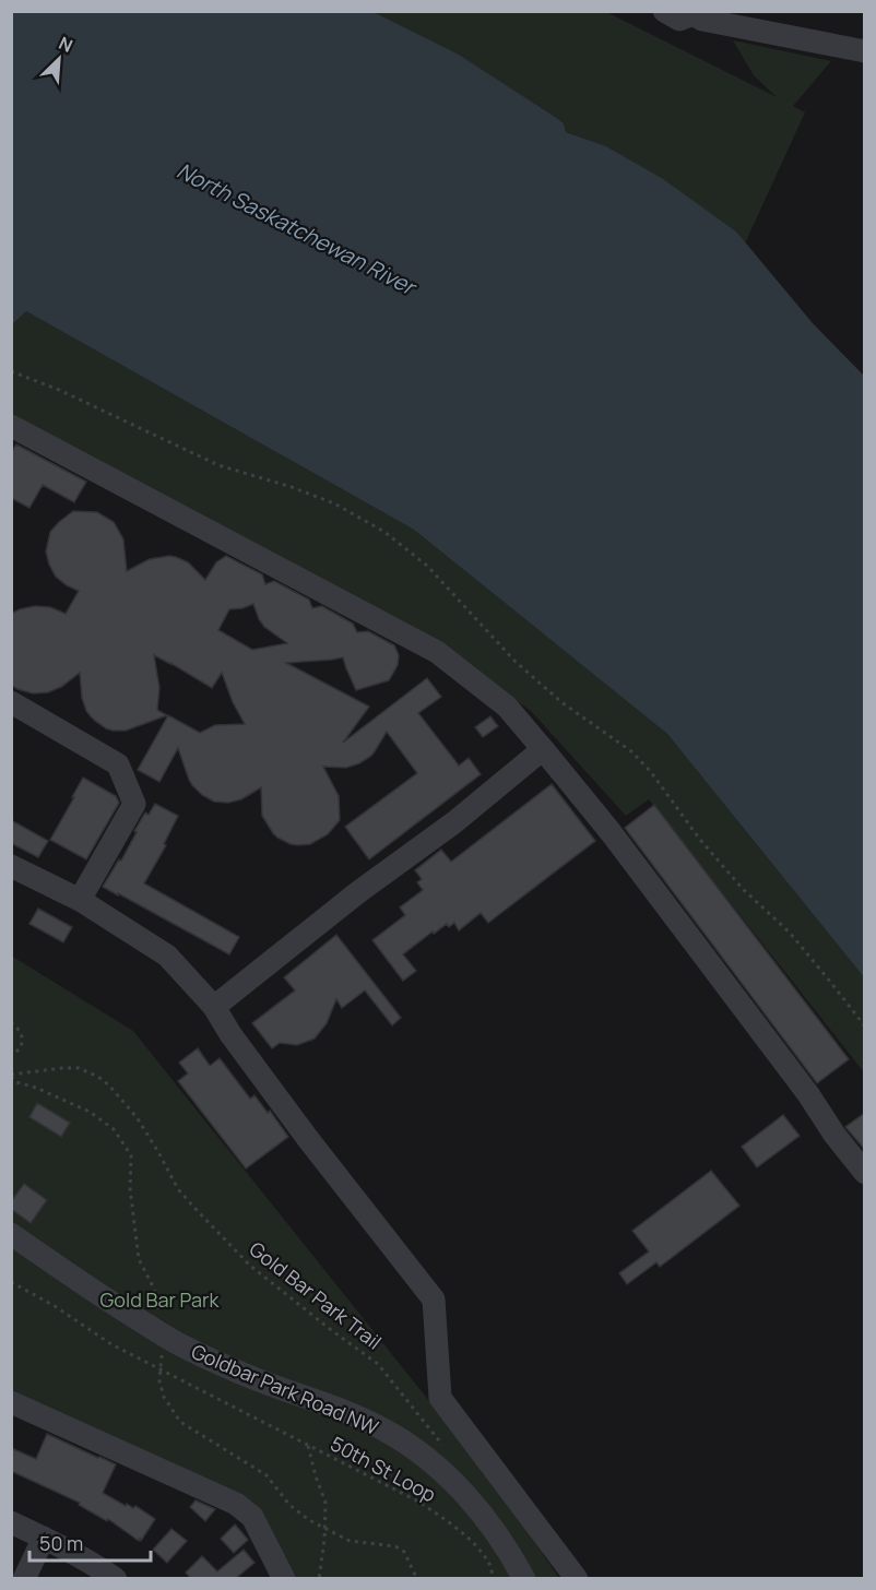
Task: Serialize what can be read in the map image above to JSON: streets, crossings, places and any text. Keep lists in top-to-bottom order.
{
  "streets": {
    "street": ["Goldbar Park Road NW"],
    "path": ["Gold Bar Park Trail", "50th St Loop"]
  },
  "water": ["North Saskatchewan River"],
  "parks": ["Gold Bar Park"],
  "scale_bar": "50 m",
  "north": "top right"
}
